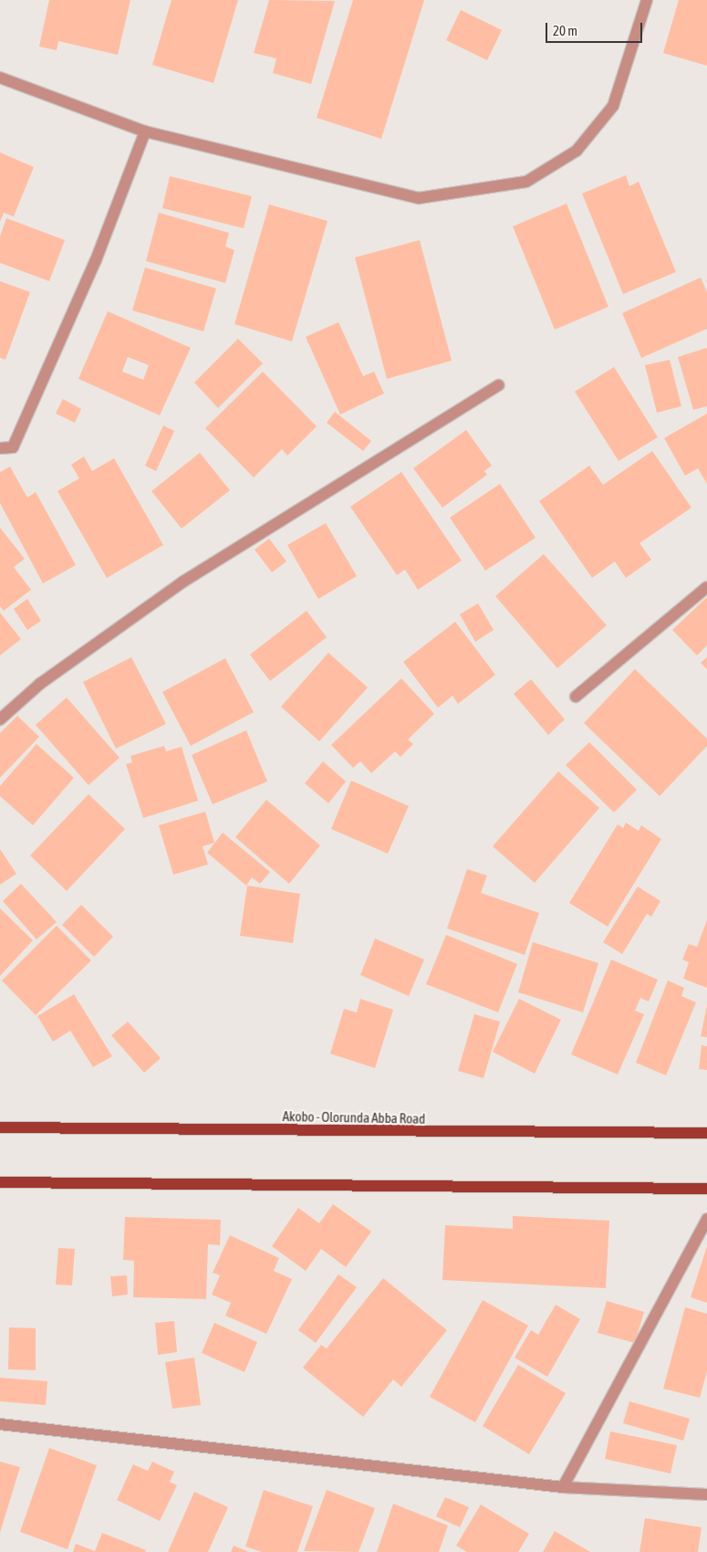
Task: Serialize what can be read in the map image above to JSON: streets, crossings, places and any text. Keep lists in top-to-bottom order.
{
  "streets": {
    "main road": ["Akobo - Olorunda Abba Road"]
  },
  "scale_bar": "20 m"
}
